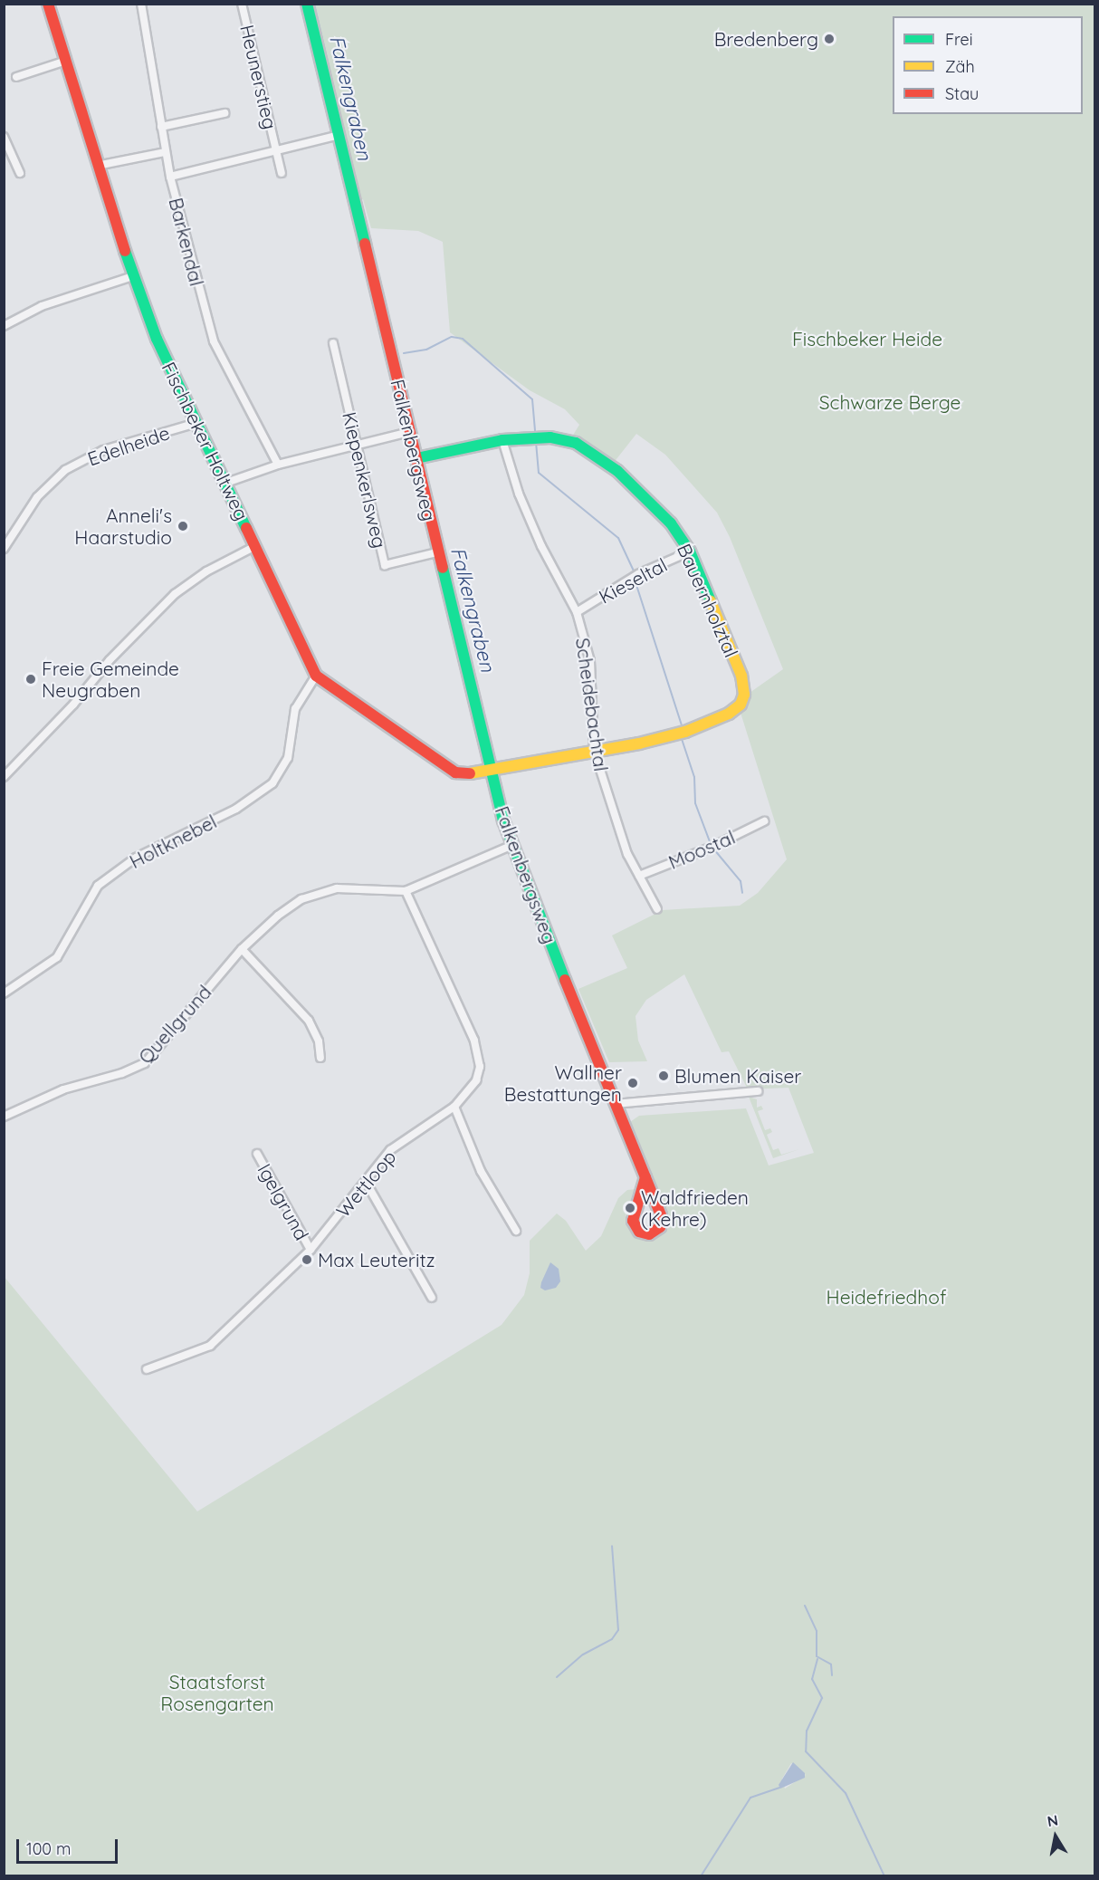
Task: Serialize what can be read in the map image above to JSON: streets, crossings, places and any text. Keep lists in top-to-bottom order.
{
  "streets": {
    "street": [
      "Heunerstieg",
      "Barkendal",
      "Fischbeker Holtweg",
      "Edelheide",
      "Falkenbergsweg",
      "Kiepenkerlsweg",
      "Kieseltal",
      "Bauernholztal",
      "Scheidebachtal",
      "Holtknebel",
      "Moostal",
      "Quellgrund",
      "Wettloop",
      "Igelgrund"
    ]
  },
  "crossings": [
    ["Fischbeker Holtweg", "Edelheide"],
    ["Fischbeker Holtweg", "Holtknebel"],
    ["Falkenbergsweg", "Kiepenkerlsweg"],
    ["Falkenbergsweg", "Bauernholztal"],
    ["Falkenbergsweg", "Quellgrund"],
    ["Kieseltal", "Bauernholztal"],
    ["Kieseltal", "Scheidebachtal"],
    ["Bauernholztal", "Scheidebachtal"],
    ["Scheidebachtal", "Moostal"],
    ["Quellgrund", "Wettloop"],
    ["Wettloop", "Igelgrund"]
  ],
  "water": ["Falkengraben"],
  "parks": [
    "Fischbeker Heide",
    "Schwarze Berge",
    "Heidefriedhof",
    "Staatsforst Rosengarten"
  ],
  "places": [
    "Bredenberg",
    "Anneli's Haarstudio",
    "Freie Gemeinde Neugraben",
    "Blumen Kaiser",
    "Wallner Bestattungen",
    "Waldfrieden (Kehre)",
    "Max Leuteritz"
  ],
  "legend": ["Frei", "Zäh", "Stau"],
  "scale_bar": "100 m",
  "north": "top"
}
